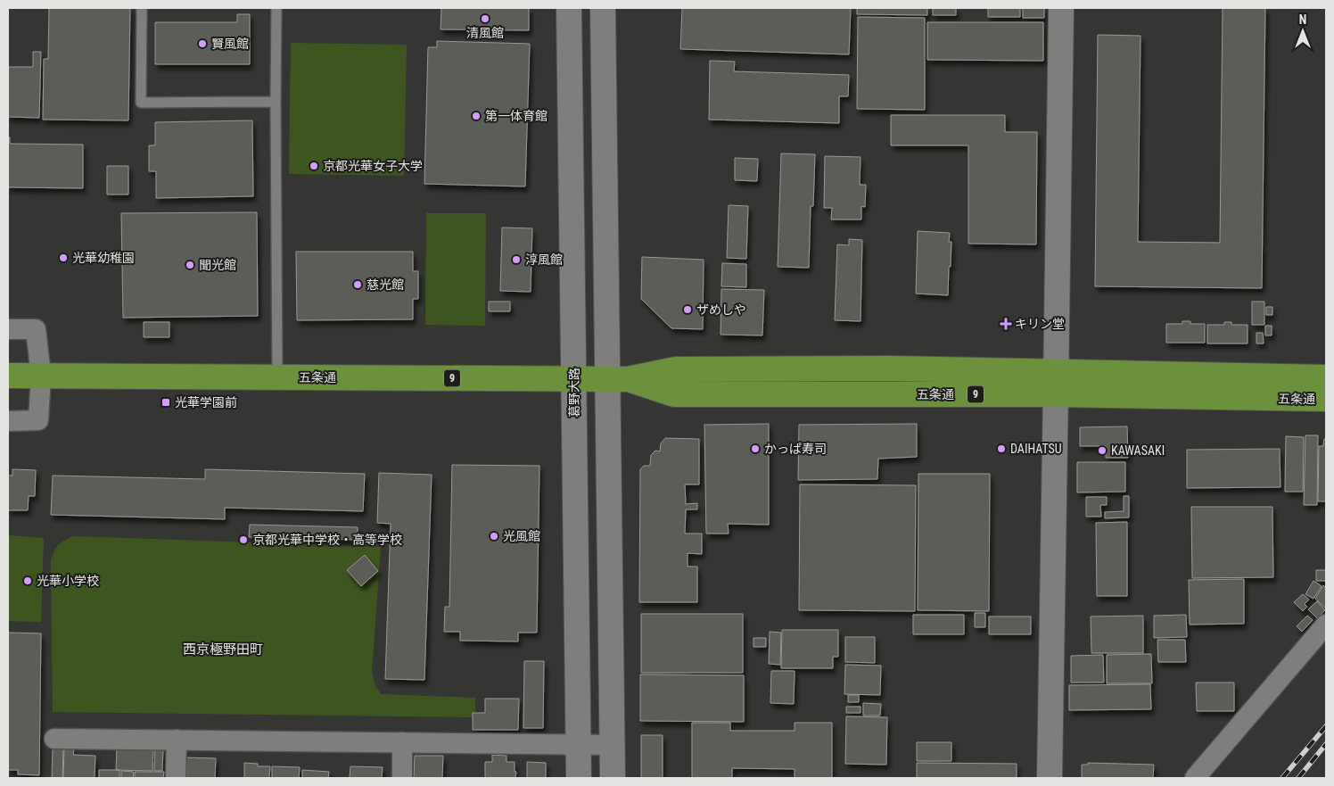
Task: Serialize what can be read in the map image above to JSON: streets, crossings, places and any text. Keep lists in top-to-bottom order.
{
  "streets": {
    "highway": ["五条通", "9"],
    "street": ["葛野大路"]
  },
  "crossings": [
    ["五条通", "葛野大路"]
  ],
  "districts": ["西京極野田町"],
  "places": {
    "other": [
      "清風館",
      "賢風館",
      "第一体育館",
      "京都光華女子大学",
      "光華幼稚園",
      "淳風館",
      "聞光館",
      "慈光館",
      "ザめしや",
      "かっぱ寿司",
      "DAIHATSU",
      "KAWASAKI",
      "光風館",
      "京都光華中学校・高等学校",
      "光華小学校"
    ],
    "health": ["キリン堂"],
    "transit": ["光華学園前"]
  },
  "north": "top"
}
